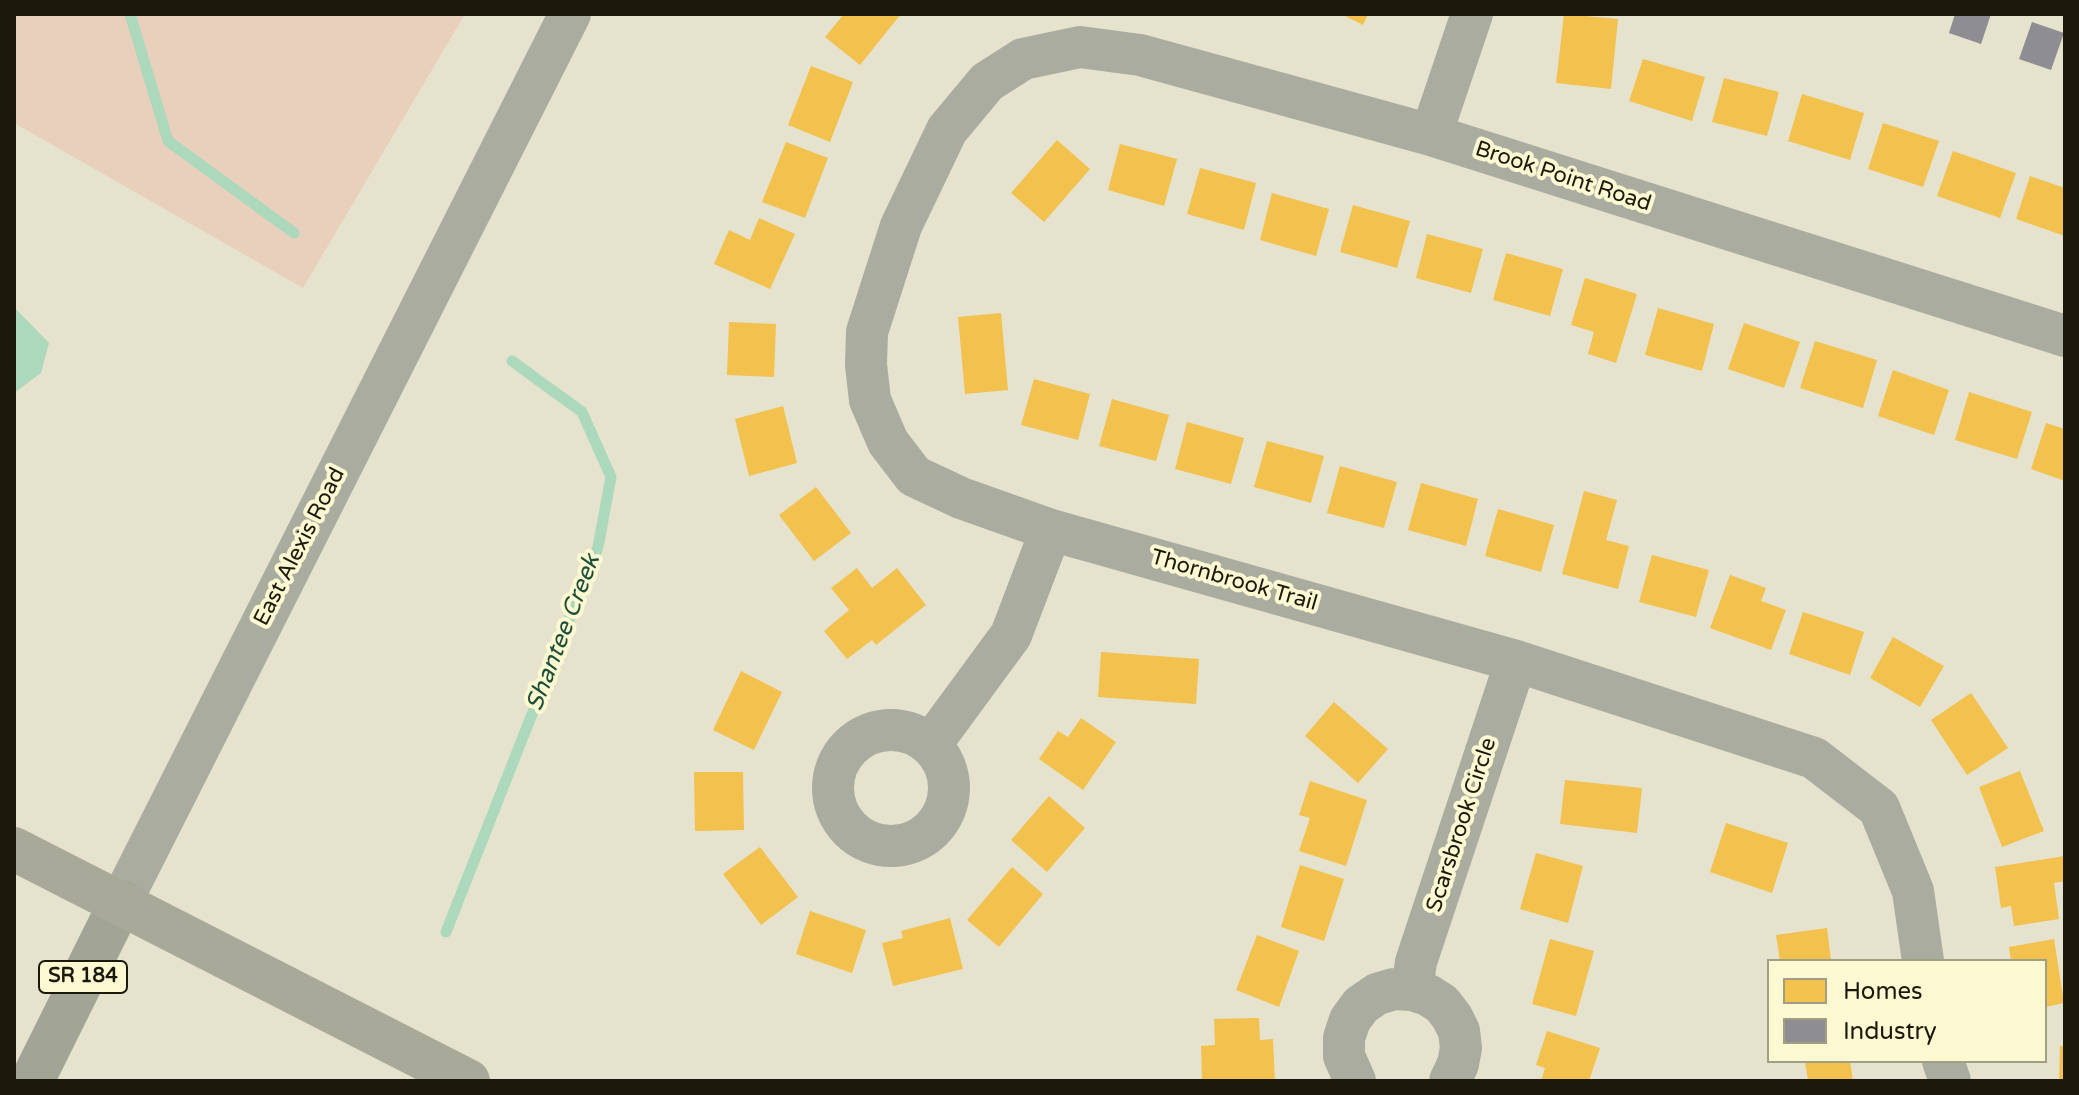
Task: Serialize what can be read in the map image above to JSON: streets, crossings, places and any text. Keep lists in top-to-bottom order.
{
  "streets": {
    "main road": ["East Alexis Road", "SR 184"],
    "street": ["Brook Point Road", "Thornbrook Trail", "Scarsbrook Circle"]
  },
  "crossings": [
    ["Brook Point Road", "Thornbrook Trail"],
    ["Thornbrook Trail", "Scarsbrook Circle"]
  ],
  "water": ["Shantee Creek"],
  "legend": ["Homes", "Industry"]
}
